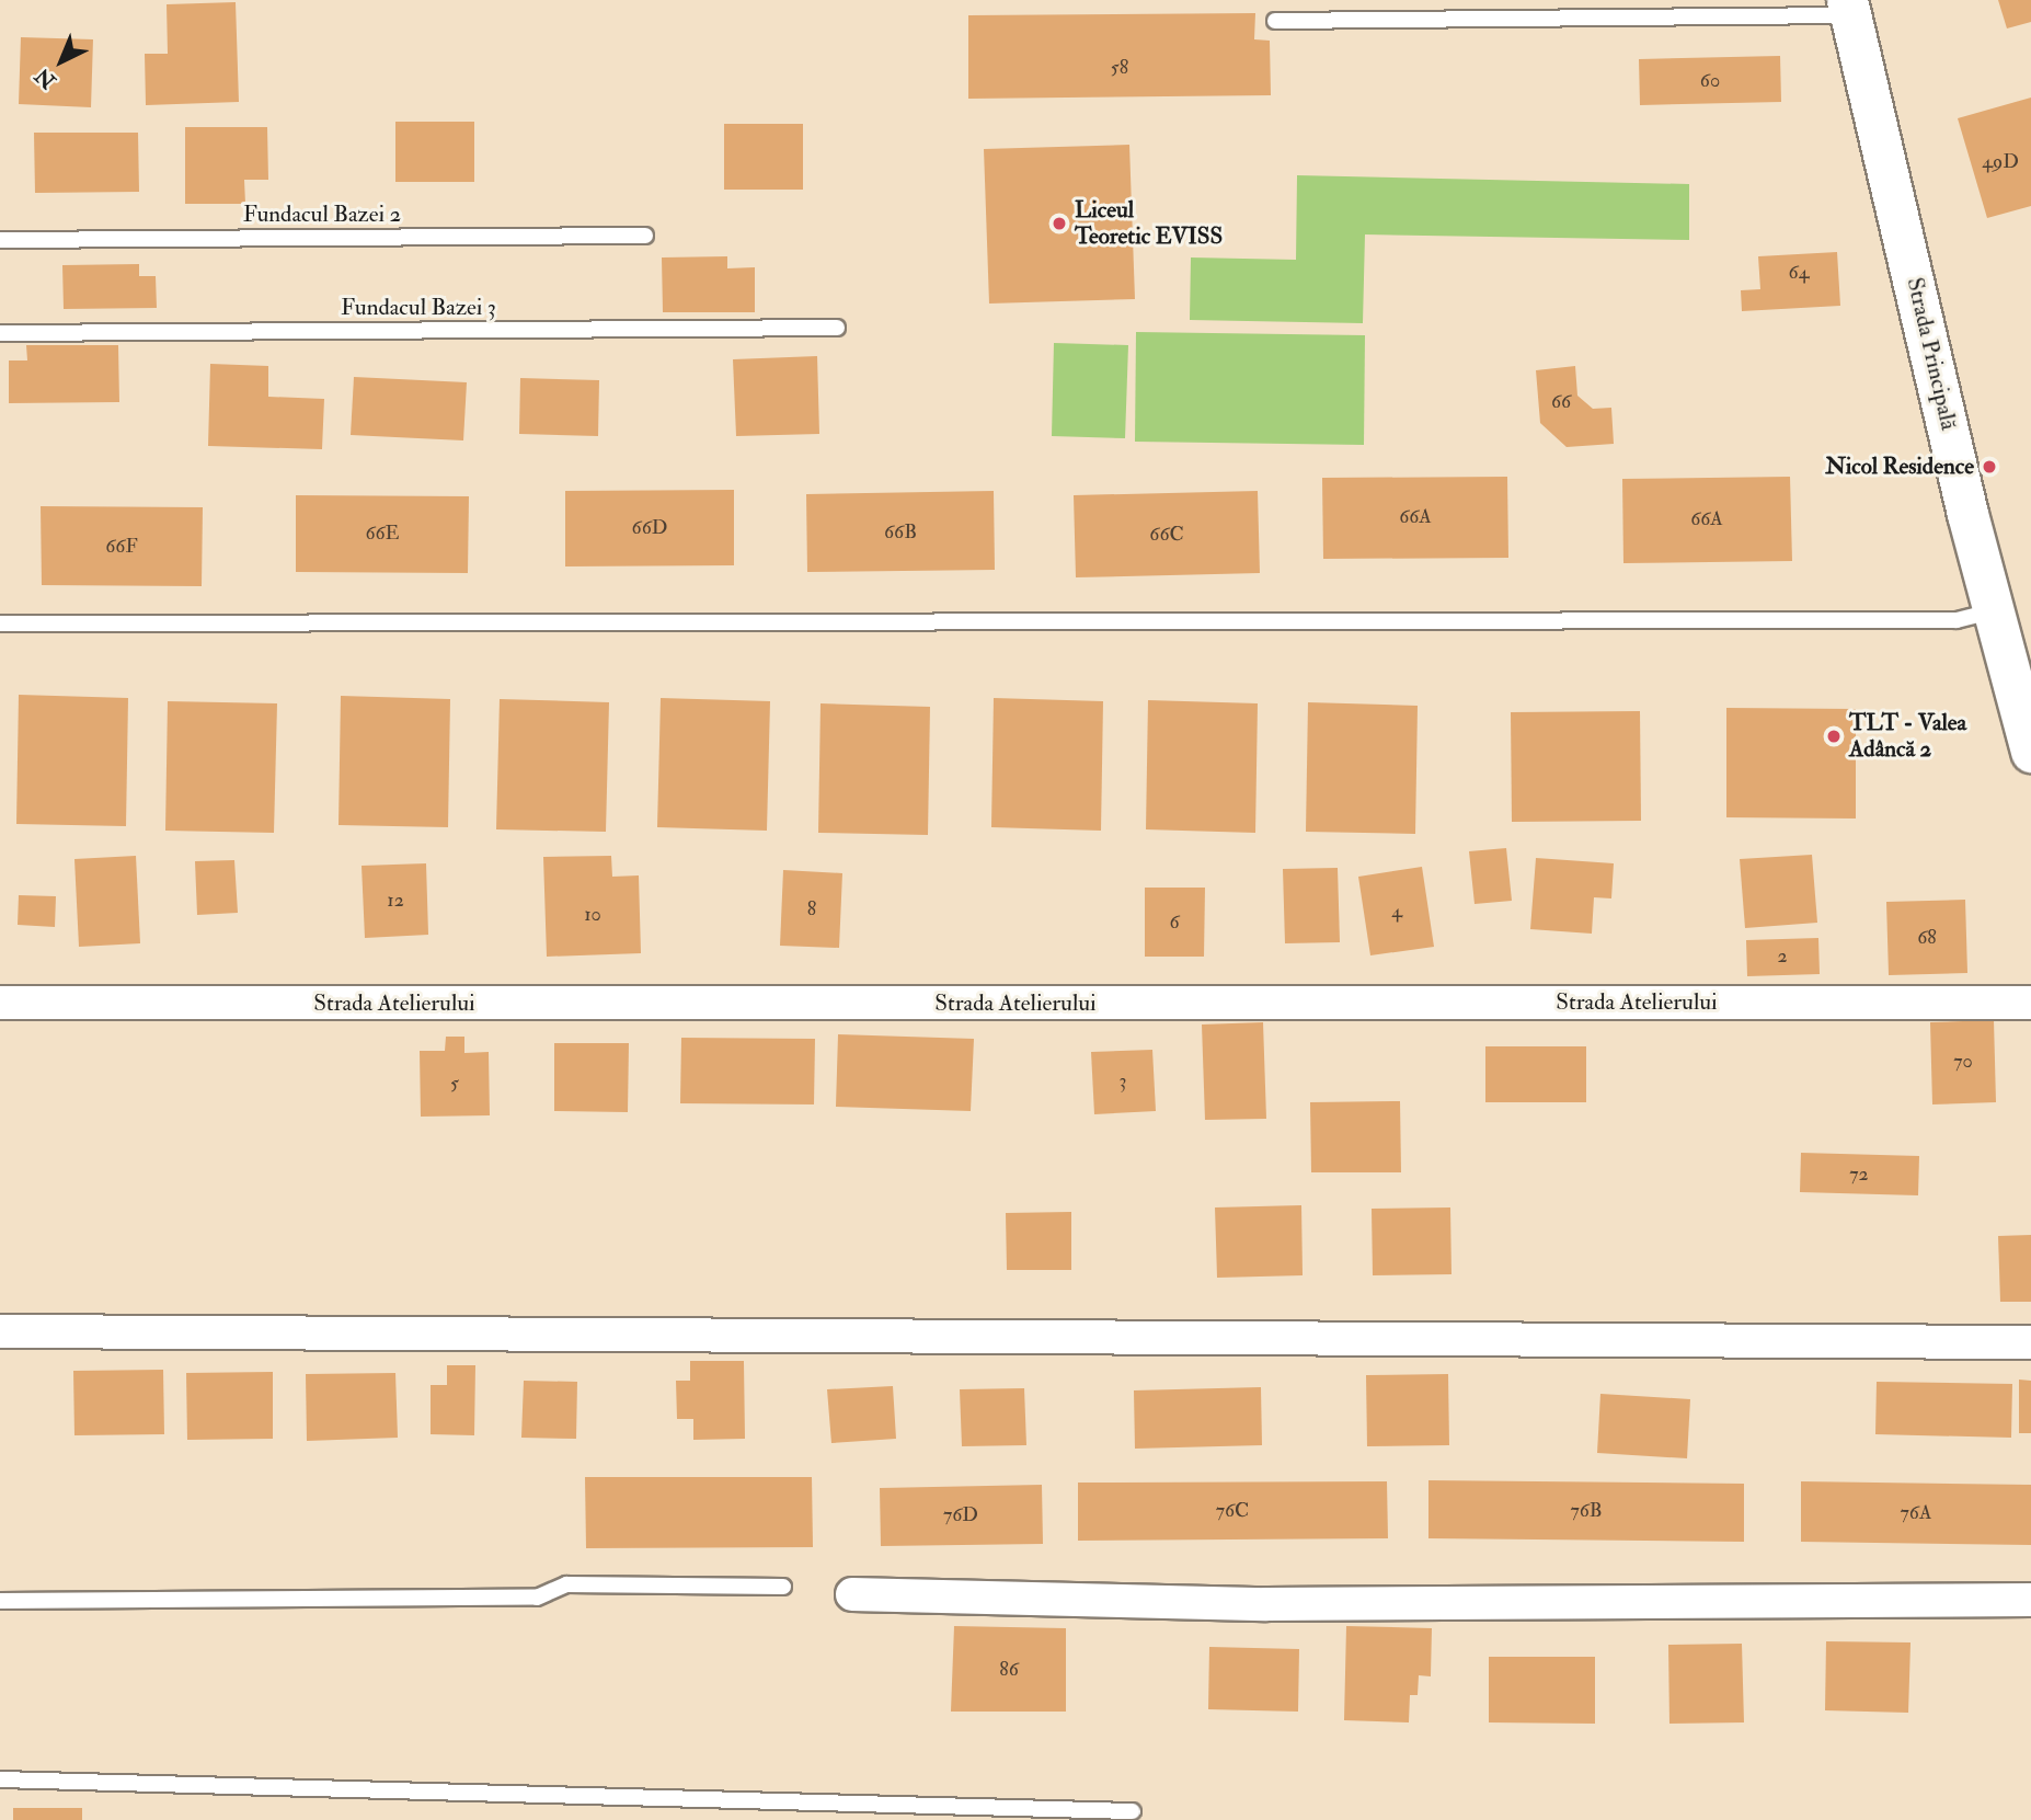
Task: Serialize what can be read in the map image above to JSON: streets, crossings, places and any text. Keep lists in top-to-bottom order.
{
  "streets": {
    "street": ["Strada Principală", "Strada Atelierului"],
    "lane": ["Fundacul Bazei 2", "Fundacul Bazei 3"]
  },
  "places": ["Liceul Teoretic EVISS", "Nicol Residence", "TLT - Valea Adâncă 2"],
  "house_numbers": [
    "58",
    "60",
    "49D",
    "64",
    "66",
    "66A",
    "66A",
    "66D",
    "66B",
    "66E",
    "66C",
    "66F",
    "12",
    "8",
    "4",
    "10",
    "6",
    "68",
    "2",
    "70",
    "3",
    "5",
    "72",
    "76C",
    "76B",
    "76A",
    "76D",
    "86"
  ],
  "north": "bottom left"
}
